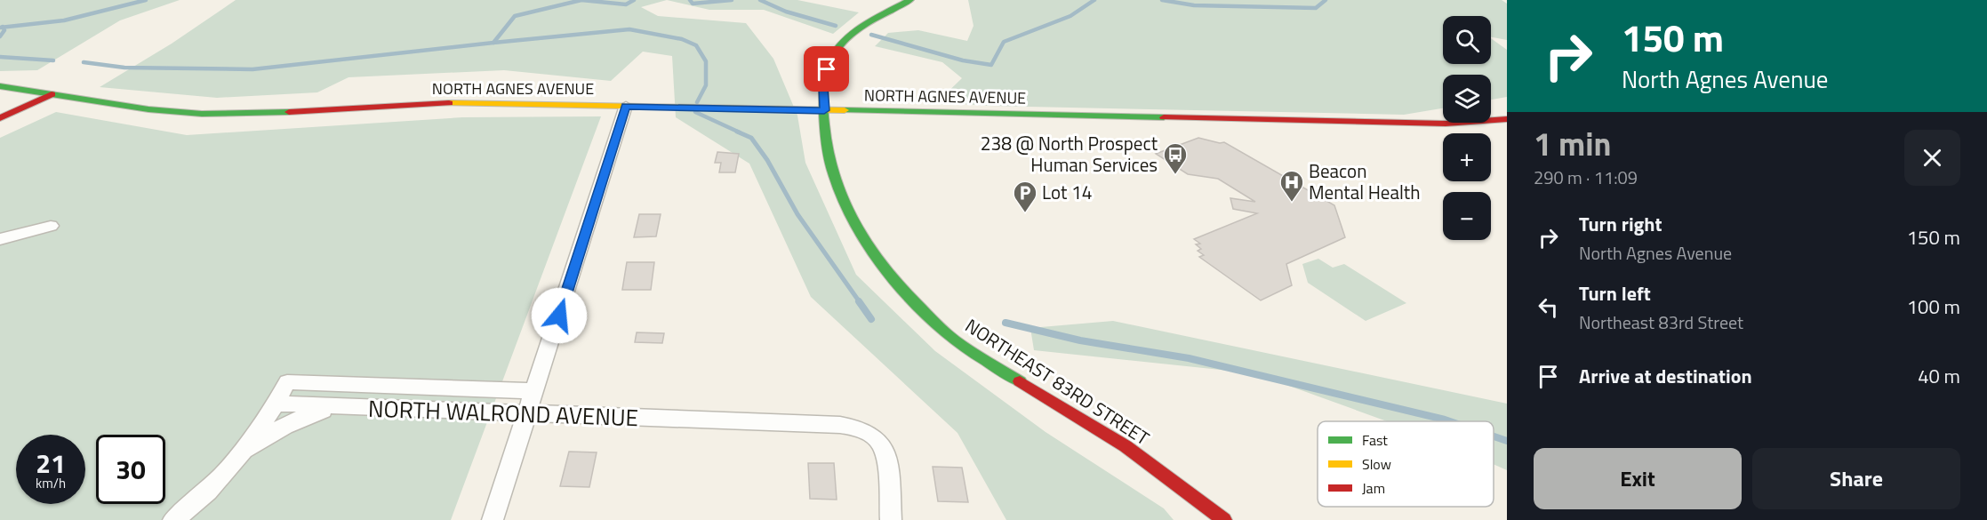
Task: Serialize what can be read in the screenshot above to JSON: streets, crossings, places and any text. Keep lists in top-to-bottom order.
{
  "streets": {
    "street": ["NORTH AGNES AVENUE", "NORTHEAST 83RD STREET", "NORTH WALROND AVENUE"]
  },
  "crossings": [
    ["NORTH AGNES AVENUE", "NORTHEAST 83RD STREET"]
  ],
  "places": {
    "bus stop": ["238 @ North Prospect Human Services"],
    "hospital": ["Beacon Mental Health"],
    "parking": ["Lot 14"]
  },
  "legend": ["Fast", "Slow", "Jam"],
  "page": {
    "turn": ["150 m", "North Agnes Avenue"],
    "map_buttons": ["+", "−"],
    "heading": ["1 min", "290 m · 11:09"],
    "list": [
      {
        "name": "Turn right",
        "note": "North Agnes Avenue",
        "value": "150 m"
      },
      {
        "name": "Turn left",
        "note": "Northeast 83rd Street",
        "value": "100 m"
      },
      {
        "name": "Arrive at destination",
        "value": "40 m"
      }
    ],
    "speed": "21 km/h",
    "limit": "30",
    "buttons": ["Exit", "Share"]
  }
}
